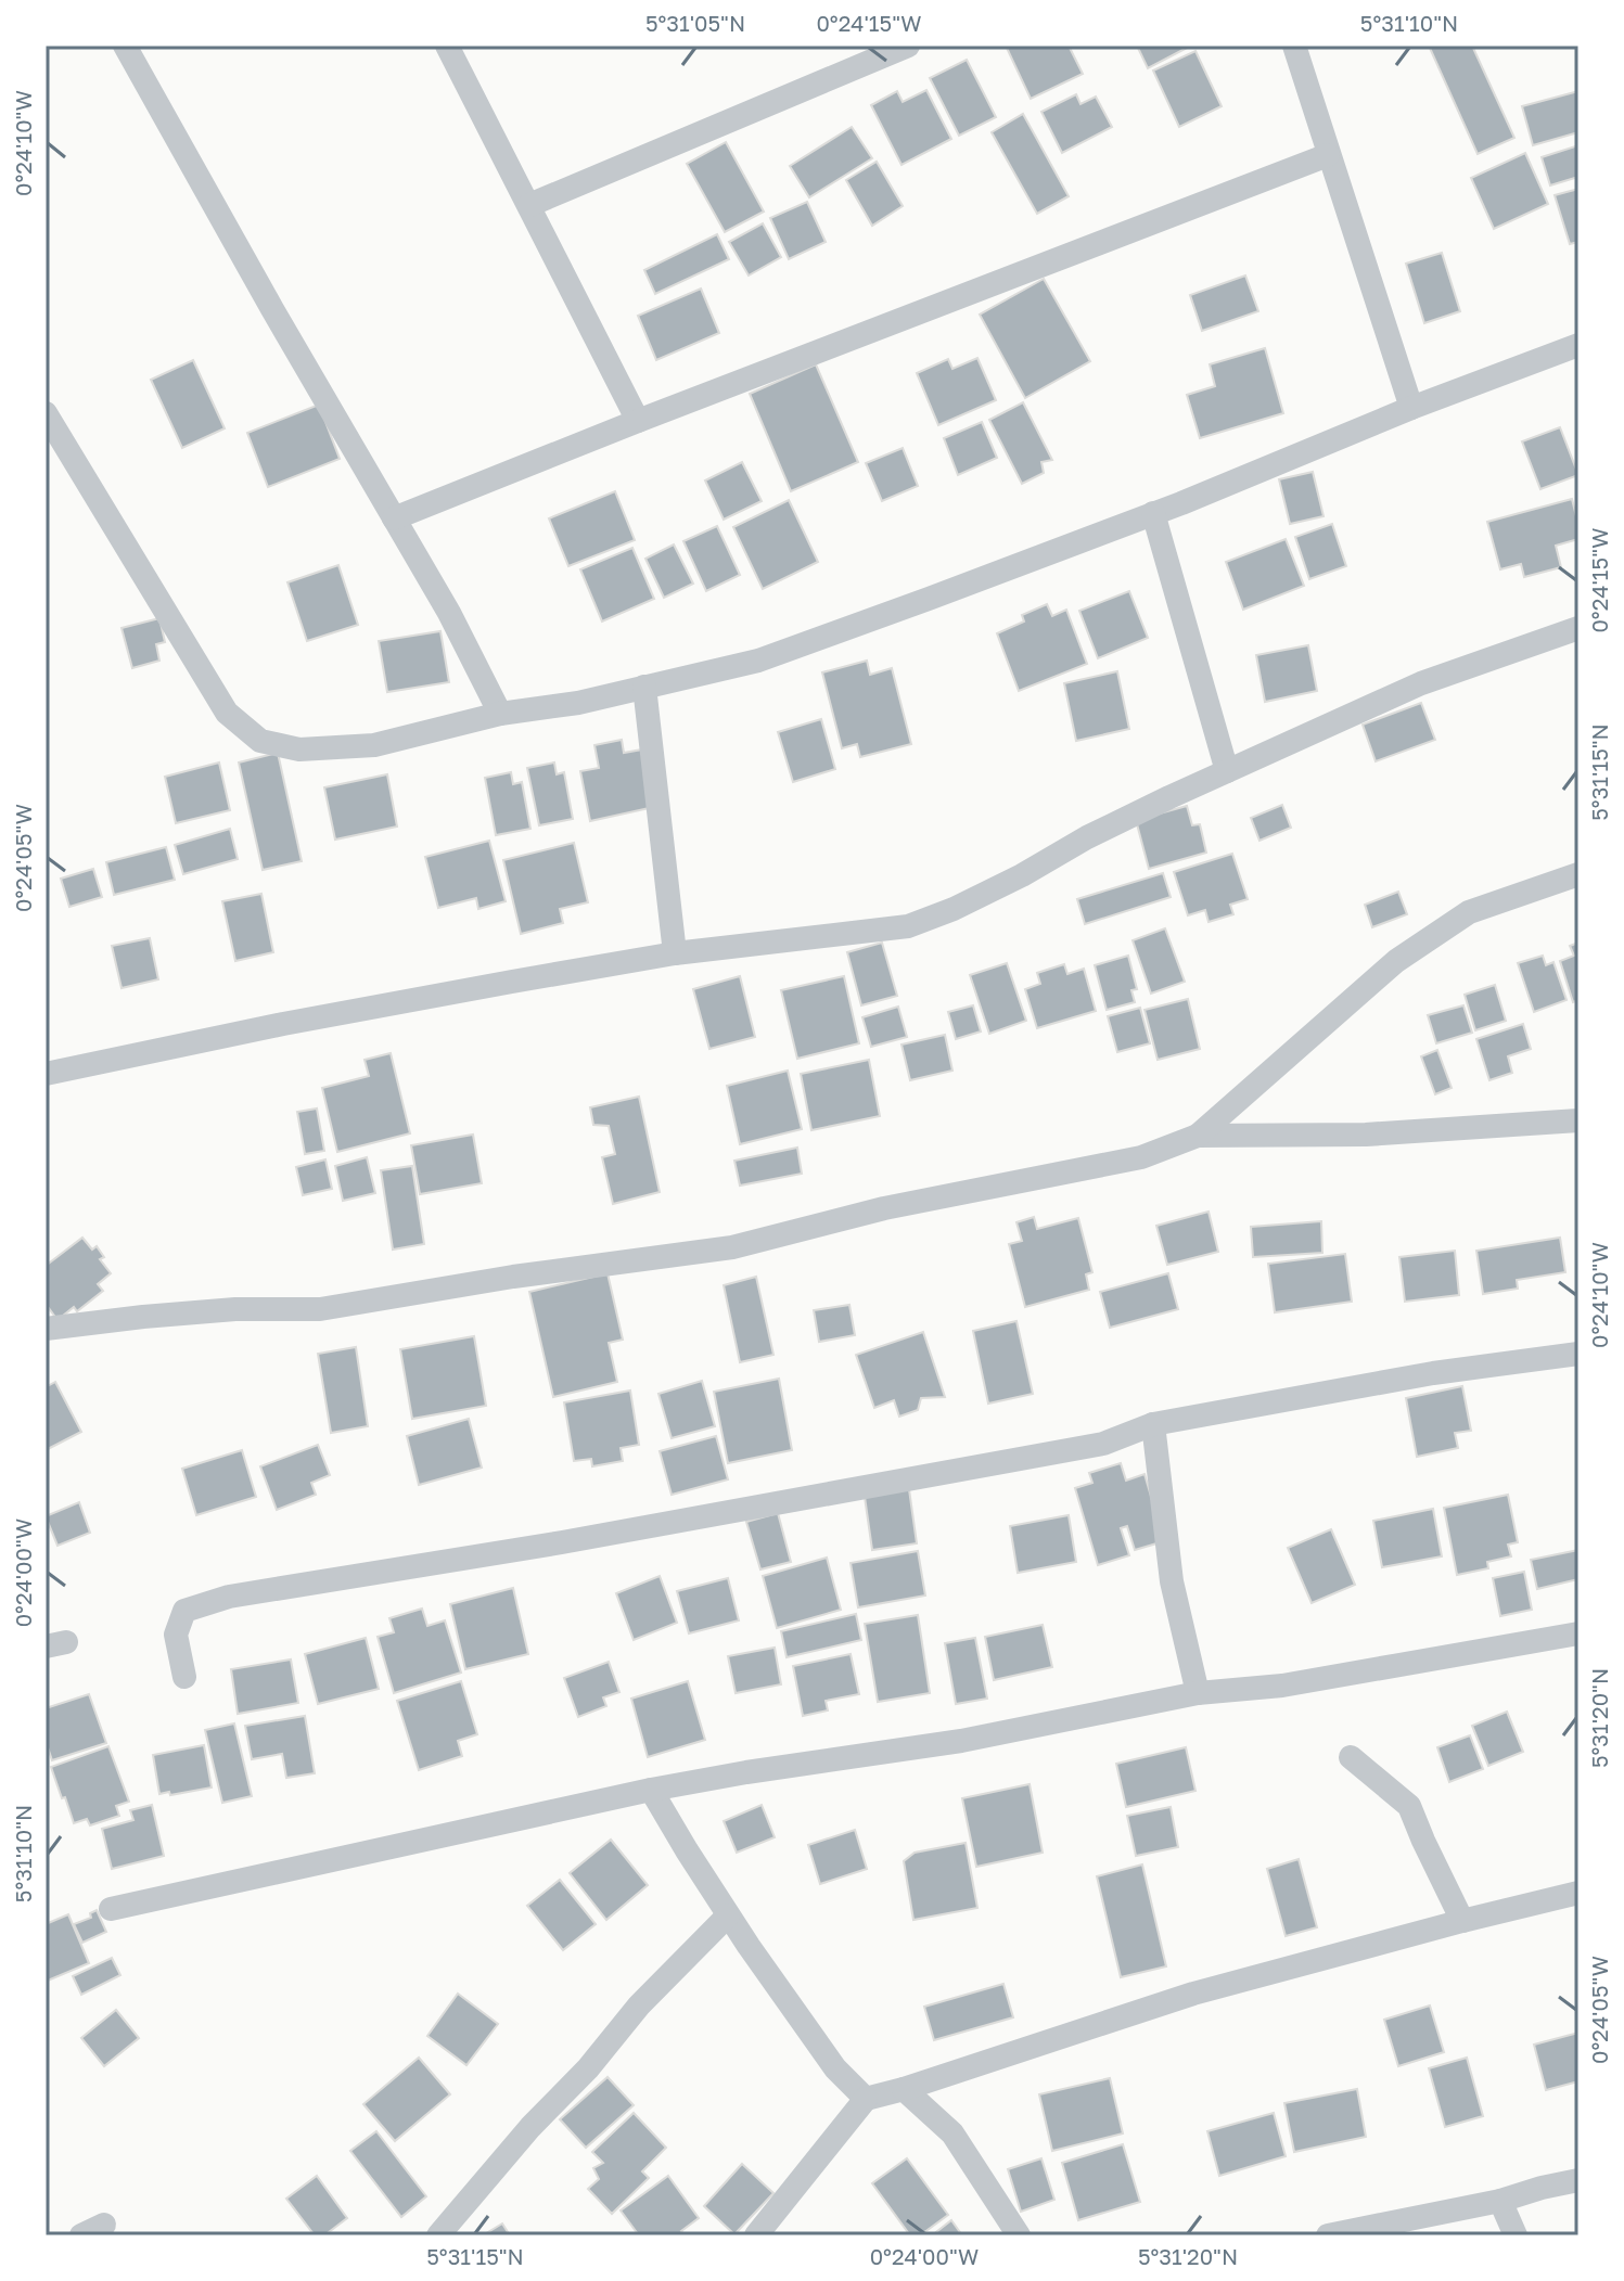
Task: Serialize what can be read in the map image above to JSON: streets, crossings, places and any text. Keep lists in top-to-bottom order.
{
  "coordinates": [
    "5°31'05\"N",
    "0°24'15\"W",
    "5°31'10\"N",
    "0°24'10\"W",
    "5°31'15\"N",
    "0°24'05\"W",
    "0°24'00\"W",
    "5°31'20\"N"
  ]
}
